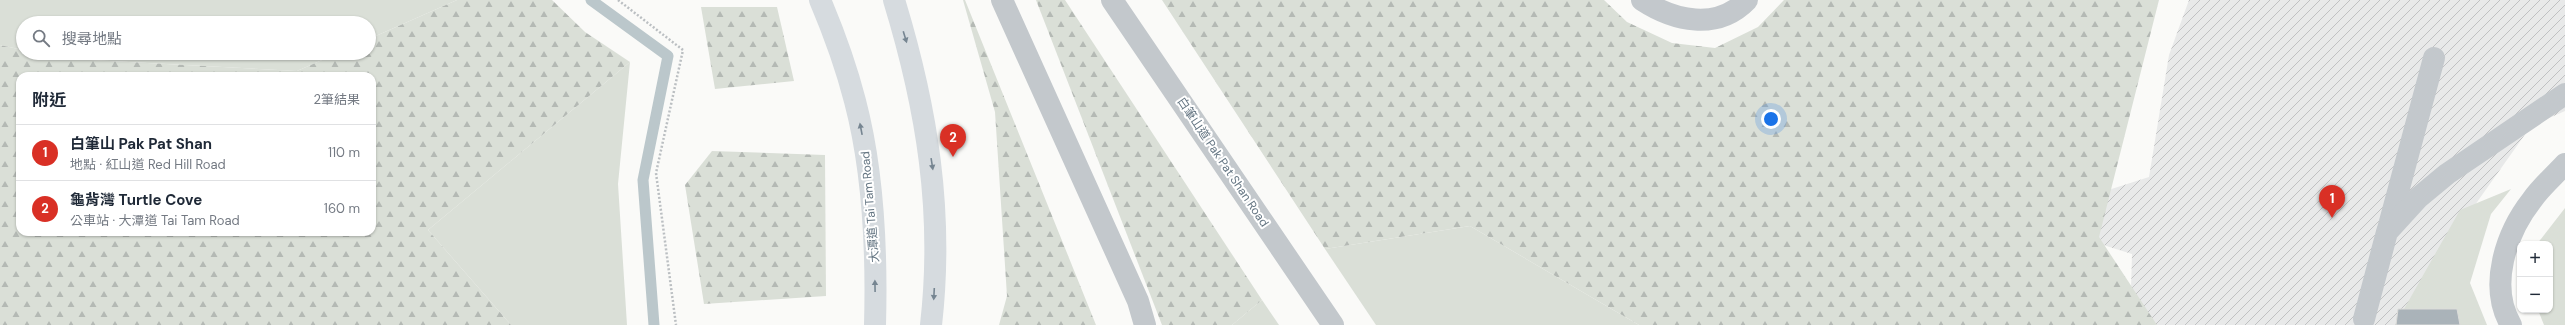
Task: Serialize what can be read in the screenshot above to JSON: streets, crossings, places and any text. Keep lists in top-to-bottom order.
{
  "streets": {
    "main road": ["大潭道 Tai Tam Road"],
    "street": ["白筆山道 Pak Pat Shan Road"]
  },
  "page": {
    "search": "搜尋地點",
    "heading": ["附近", "2筆結果"],
    "pins": ["2", "1"],
    "list": [
      {
        "mark": "1",
        "name": "白筆山 Pak Pat Shan",
        "note": "地點 · 紅山道 Red Hill Road",
        "value": "110 m"
      },
      {
        "mark": "2",
        "name": "龜背灣 Turtle Cove",
        "note": "公車站 · 大潭道 Tai Tam Road",
        "value": "160 m"
      }
    ],
    "map_buttons": ["+", "−"]
  }
}
